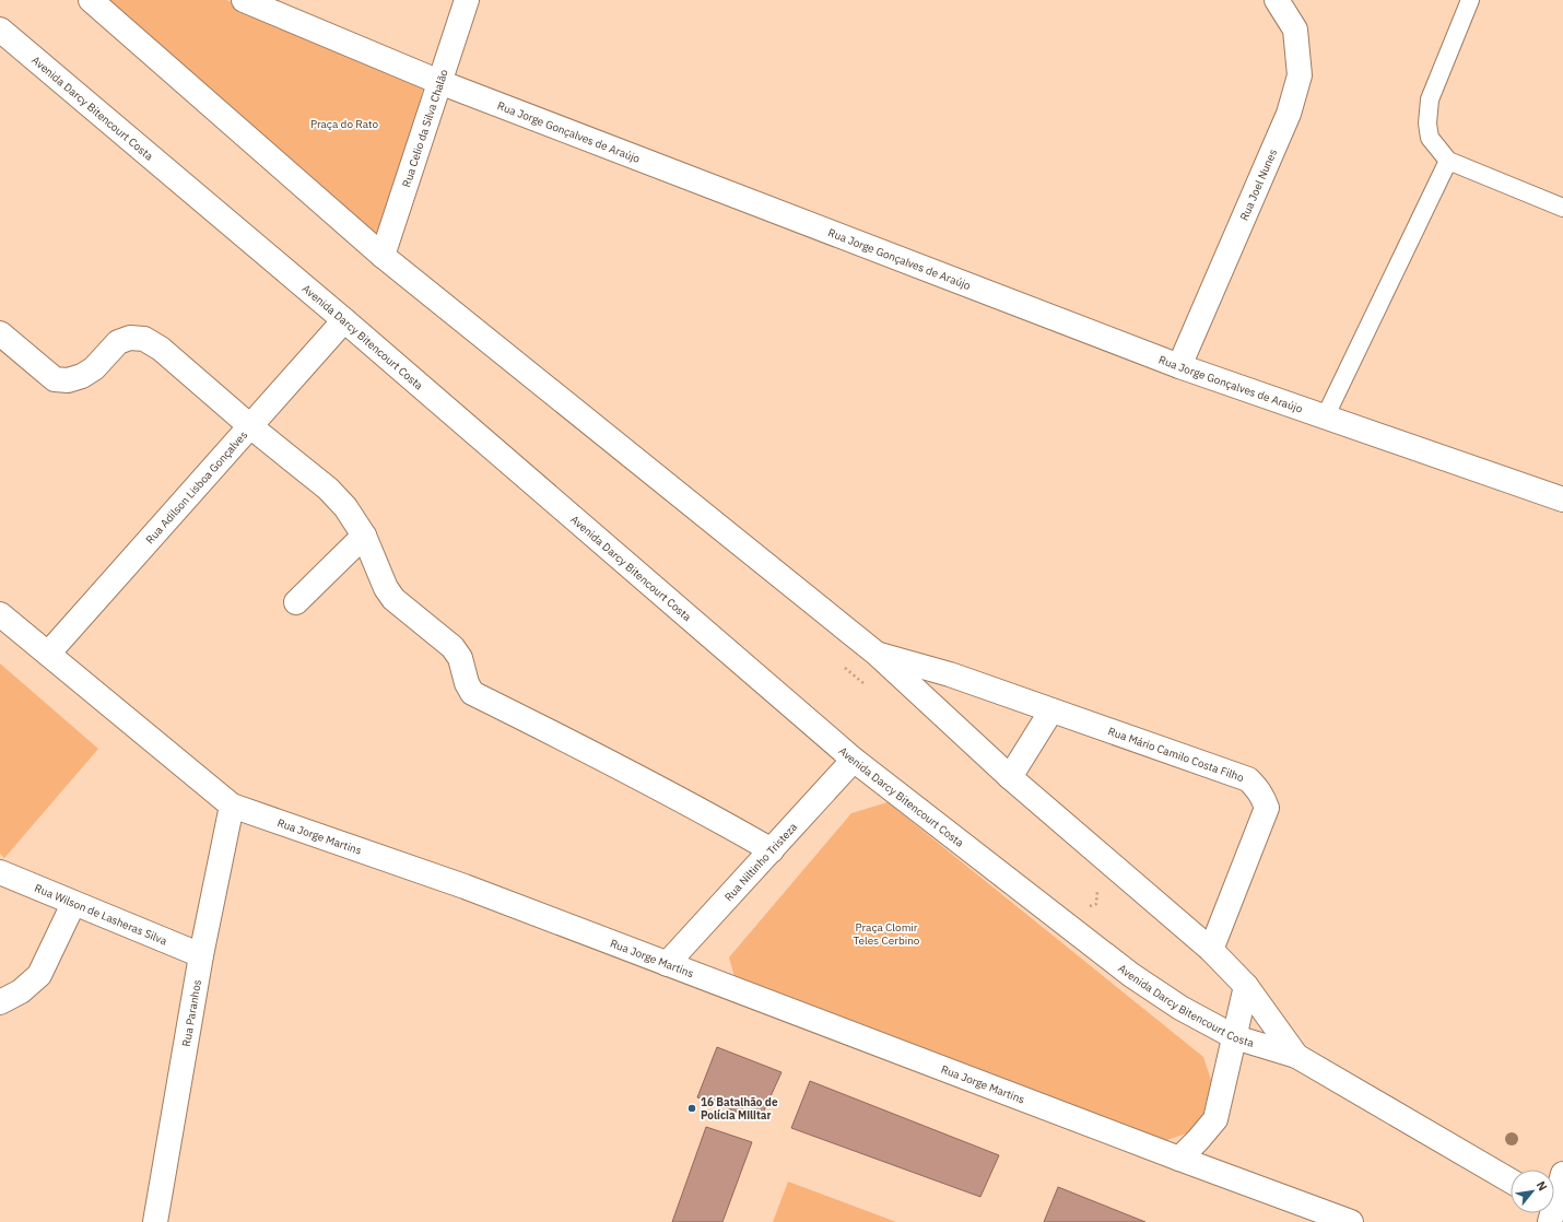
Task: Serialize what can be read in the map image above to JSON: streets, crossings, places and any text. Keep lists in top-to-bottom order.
{
  "streets": {
    "street": [
      "Avenida Darcy Bitencourt Costa",
      "Rua Celio da Silva Chalão",
      "Rua Jorge Gonçalves de Araújo",
      "Rua Joel Nunes",
      "Rua Adilson Lisboa Gonçalves",
      "Rua Mário Camilo Costa Filho",
      "Rua Jorge Martins",
      "Rua Niltinho Tristeza",
      "Rua Wilson de Lasheras Silva",
      "Rua Paranhos"
    ]
  },
  "crossings": [
    ["Avenida Darcy Bitencourt Costa", "Rua Celio da Silva Chalão"],
    ["Avenida Darcy Bitencourt Costa", "Rua Adilson Lisboa Gonçalves"],
    ["Avenida Darcy Bitencourt Costa", "Rua Mário Camilo Costa Filho"],
    ["Avenida Darcy Bitencourt Costa", "Rua Niltinho Tristeza"],
    ["Rua Celio da Silva Chalão", "Rua Jorge Gonçalves de Araújo"],
    ["Rua Jorge Gonçalves de Araújo", "Rua Joel Nunes"],
    ["Rua Adilson Lisboa Gonçalves", "Rua Jorge Martins"],
    ["Rua Jorge Martins", "Rua Niltinho Tristeza"],
    ["Rua Jorge Martins", "Rua Paranhos"],
    ["Rua Wilson de Lasheras Silva", "Rua Paranhos"]
  ],
  "parks": ["Praça do Rato", "Praça Clomir Teles Cerbino"],
  "places": ["16 Batalhão de Polícia Militar"],
  "north": "top right"
}
